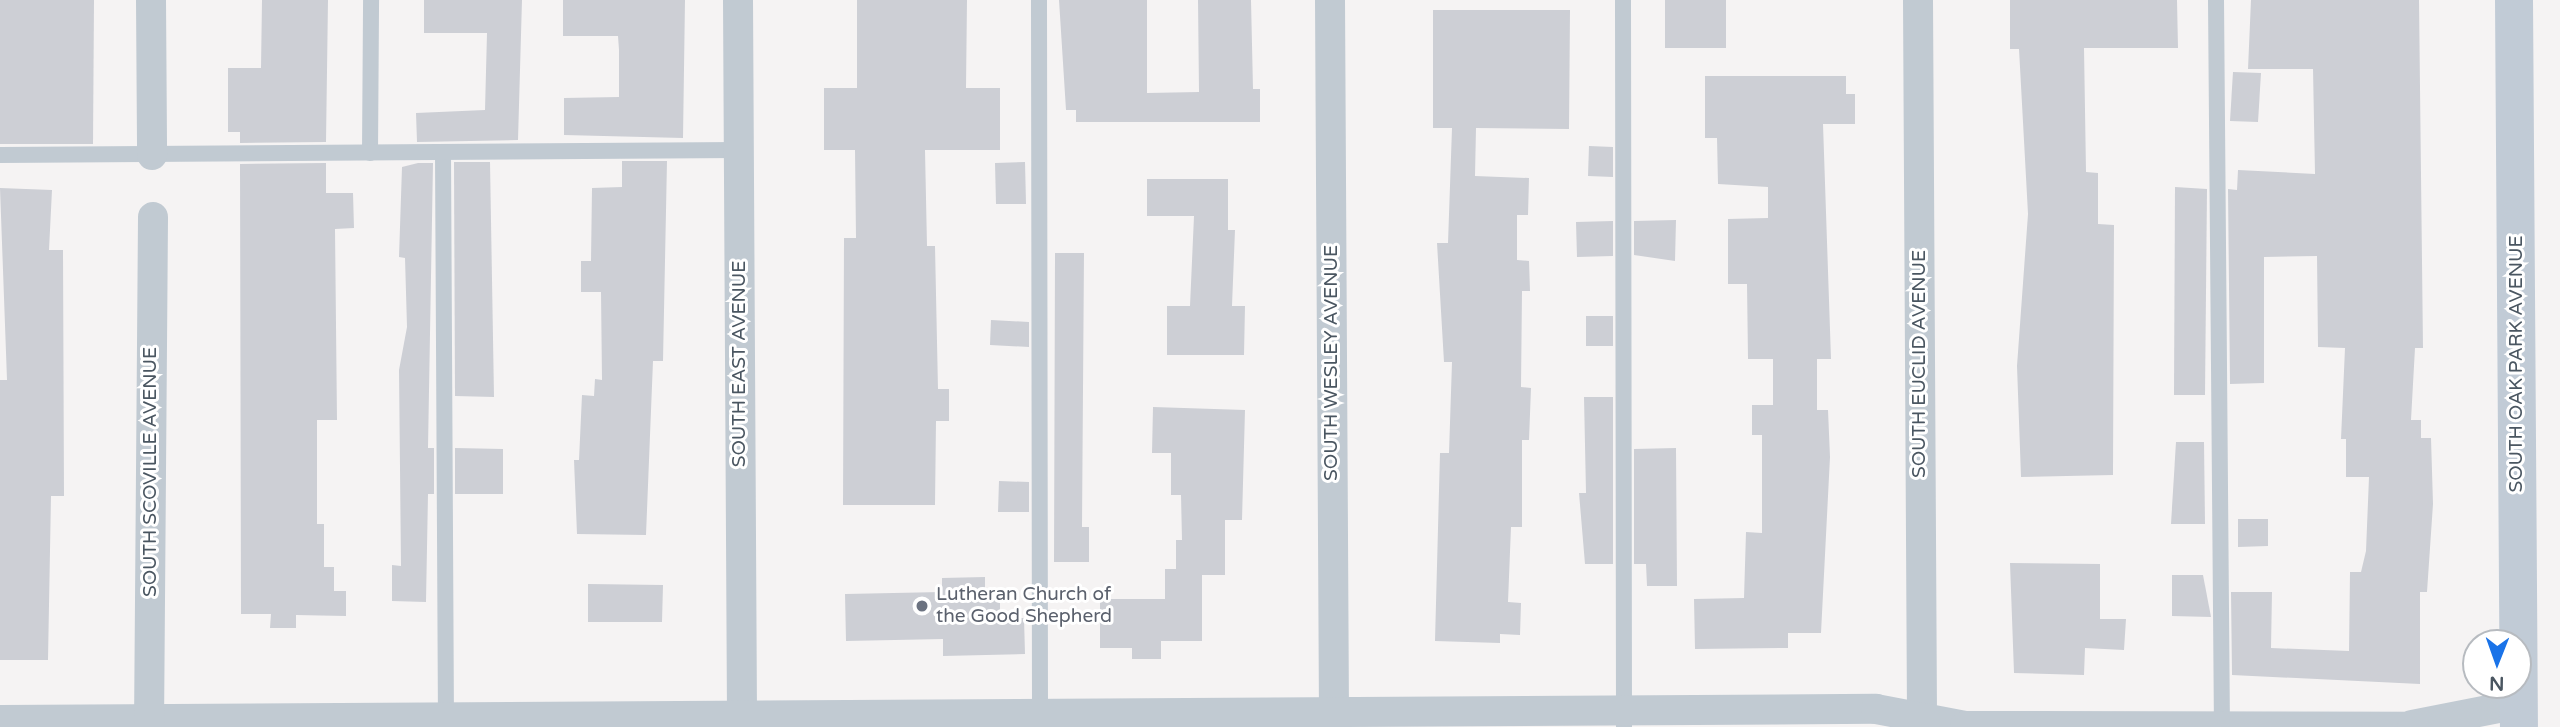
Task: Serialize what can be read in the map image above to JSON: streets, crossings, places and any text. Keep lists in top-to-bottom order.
{
  "streets": {
    "street": [
      "SOUTH WESLEY AVENUE",
      "SOUTH EAST AVENUE",
      "SOUTH EUCLID AVENUE",
      "SOUTH OAK PARK AVENUE",
      "SOUTH SCOVILLE AVENUE"
    ]
  },
  "places": ["Lutheran Church of the Good Shepherd"],
  "north": "bottom"
}
